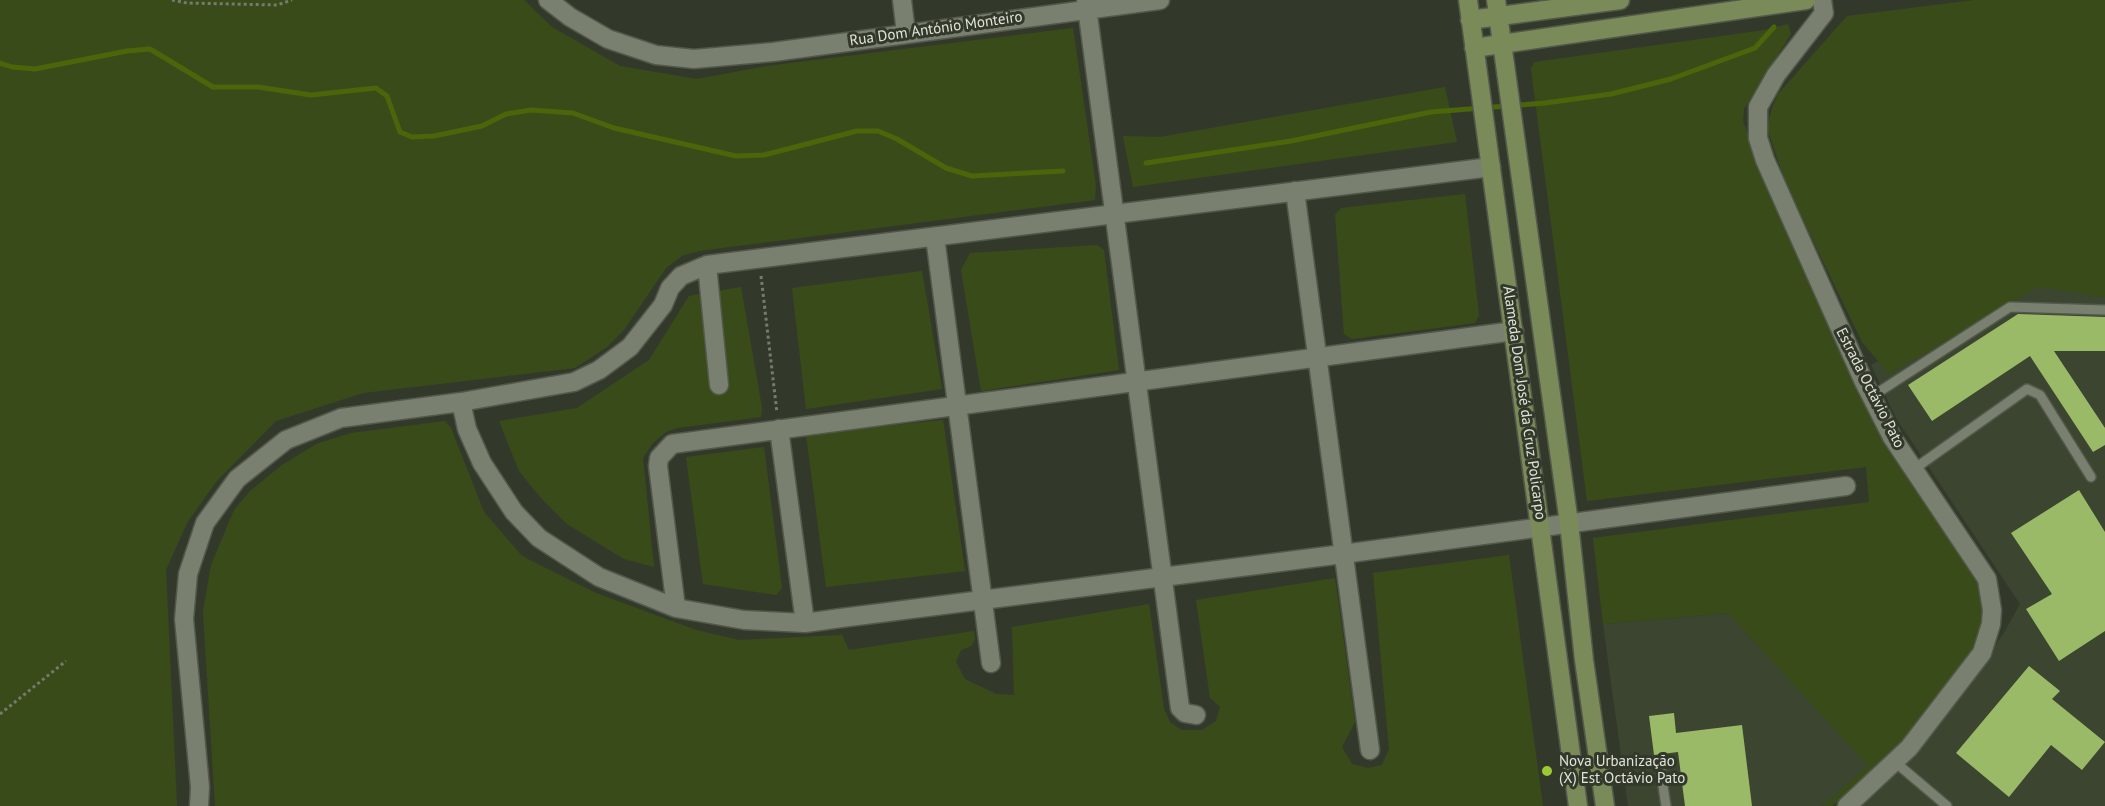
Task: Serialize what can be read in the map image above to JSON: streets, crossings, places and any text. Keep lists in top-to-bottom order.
{
  "streets": {
    "street": ["Rua Dom António Monteiro", "Estrada Octávio Pato", "Alameda Dom José da Cruz Policarpo"]
  },
  "places": ["Nova Urbanização (X) Est Octávio Pato"]
}
